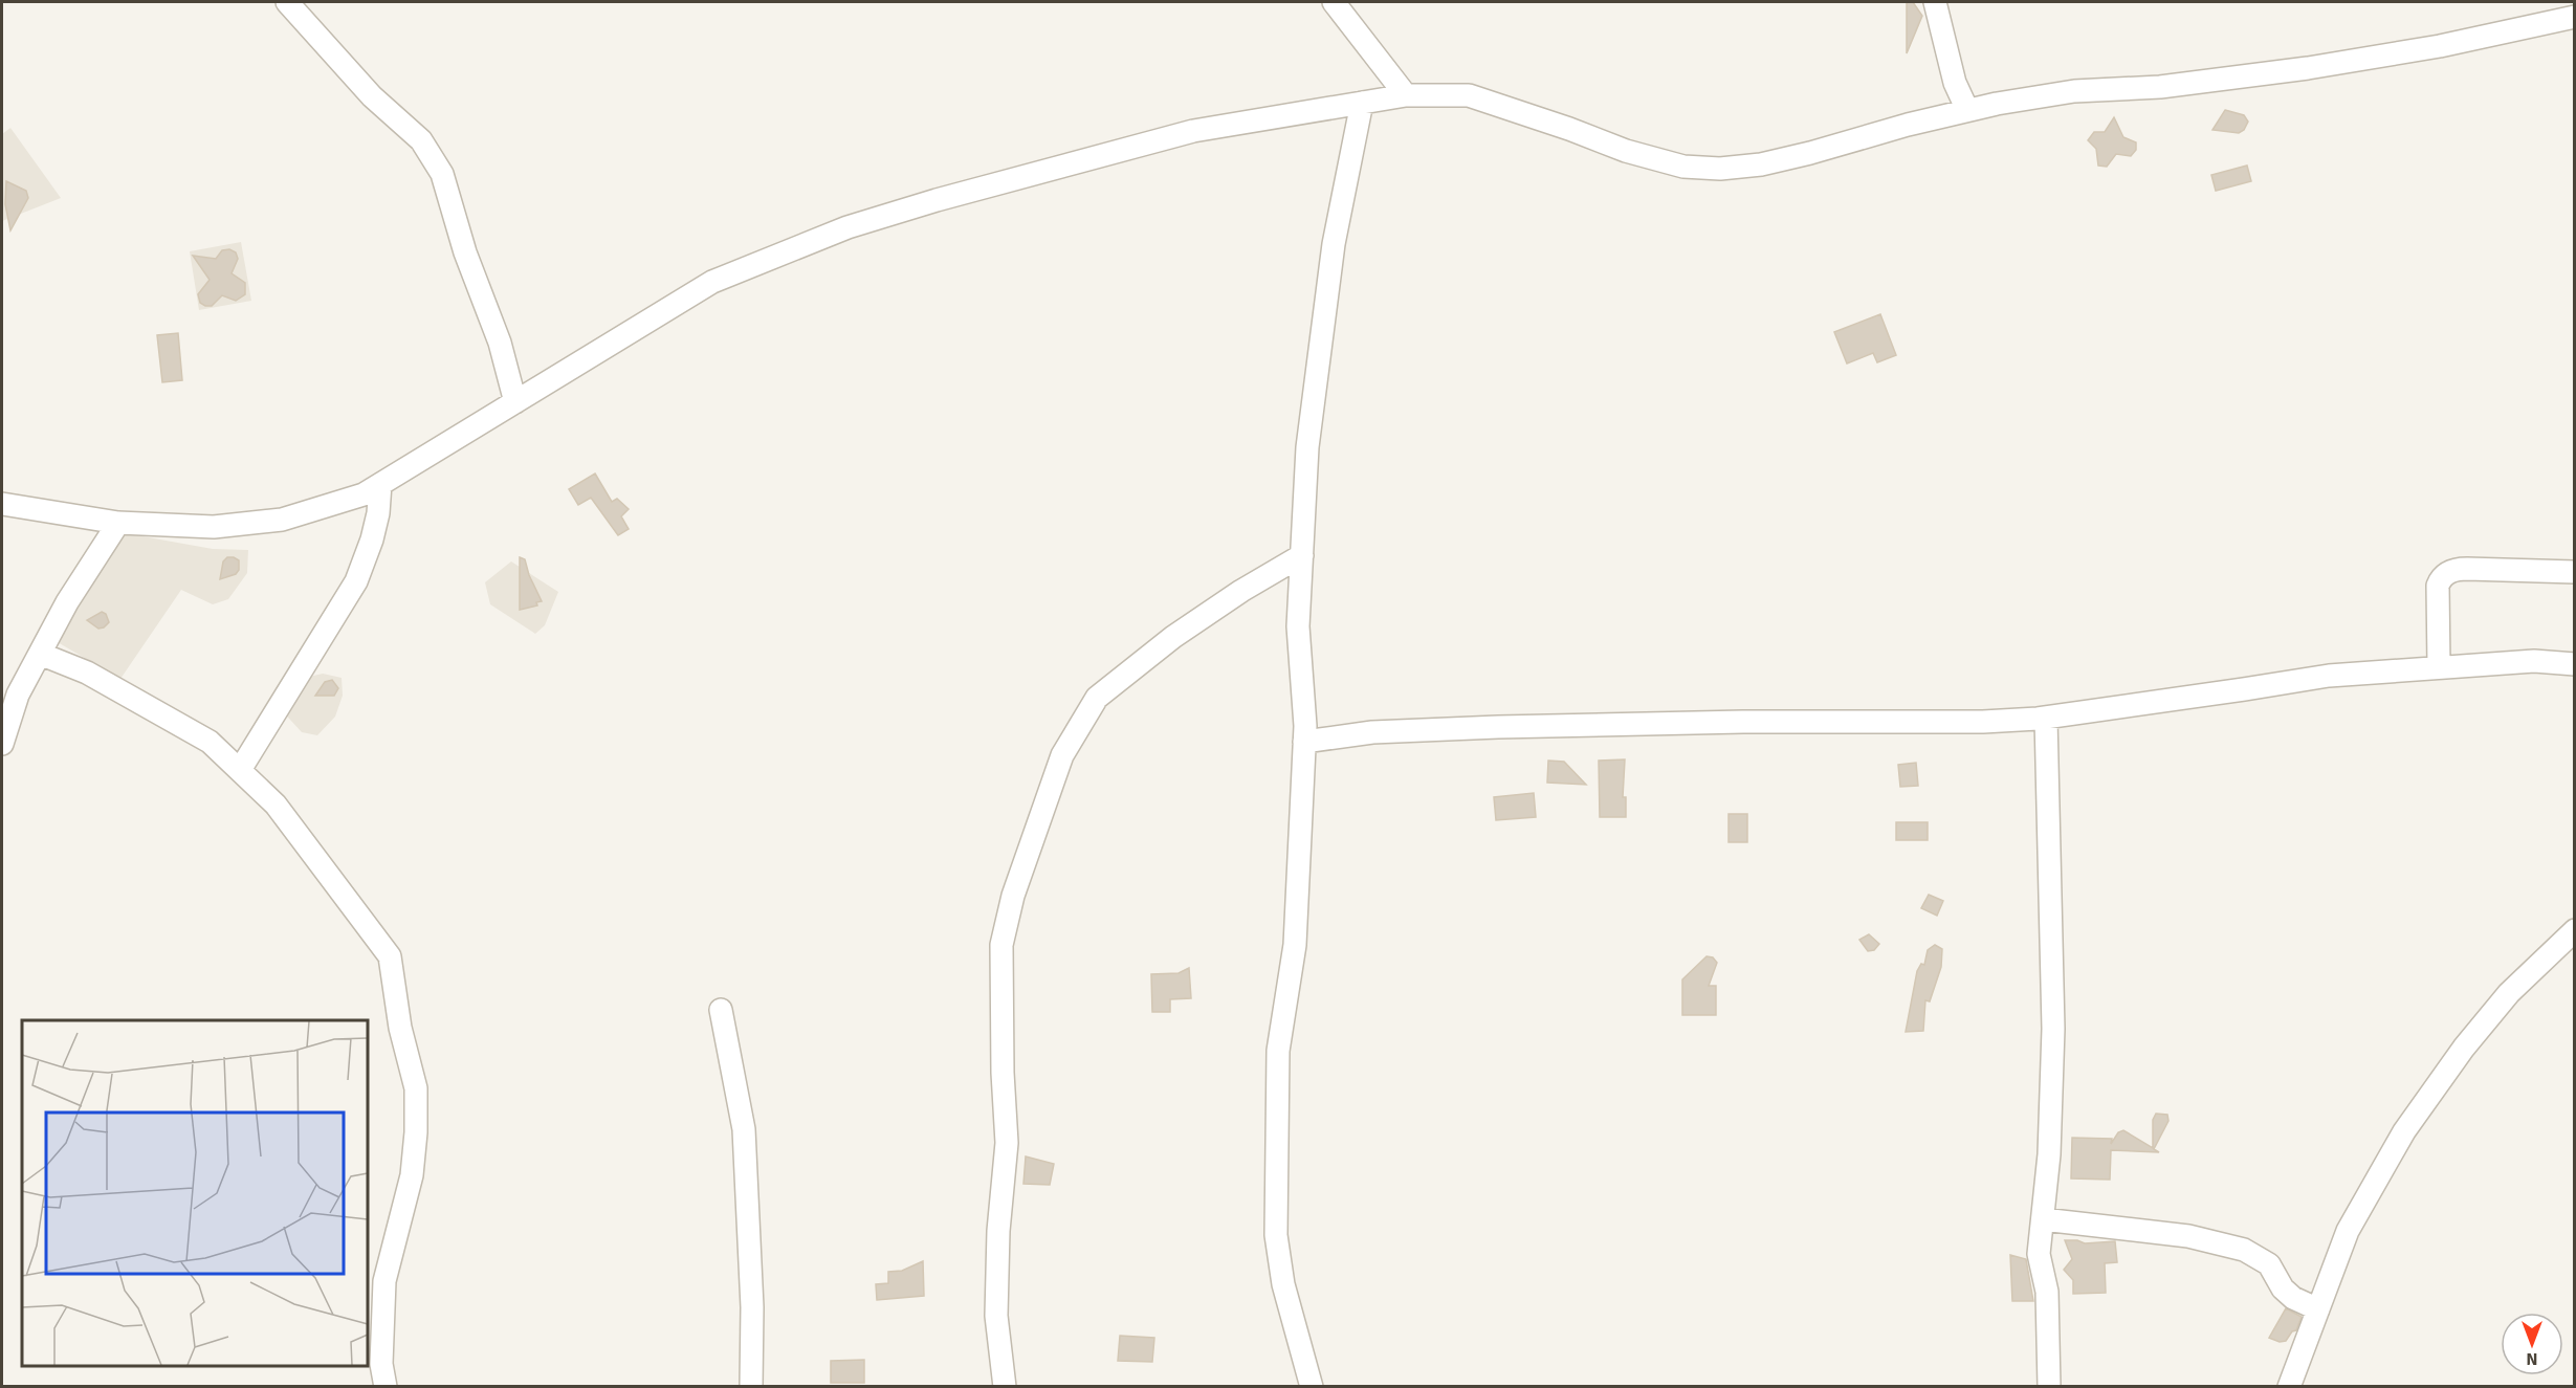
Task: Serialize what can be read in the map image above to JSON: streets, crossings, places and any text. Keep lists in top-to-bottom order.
{
  "north": "bottom"
}
